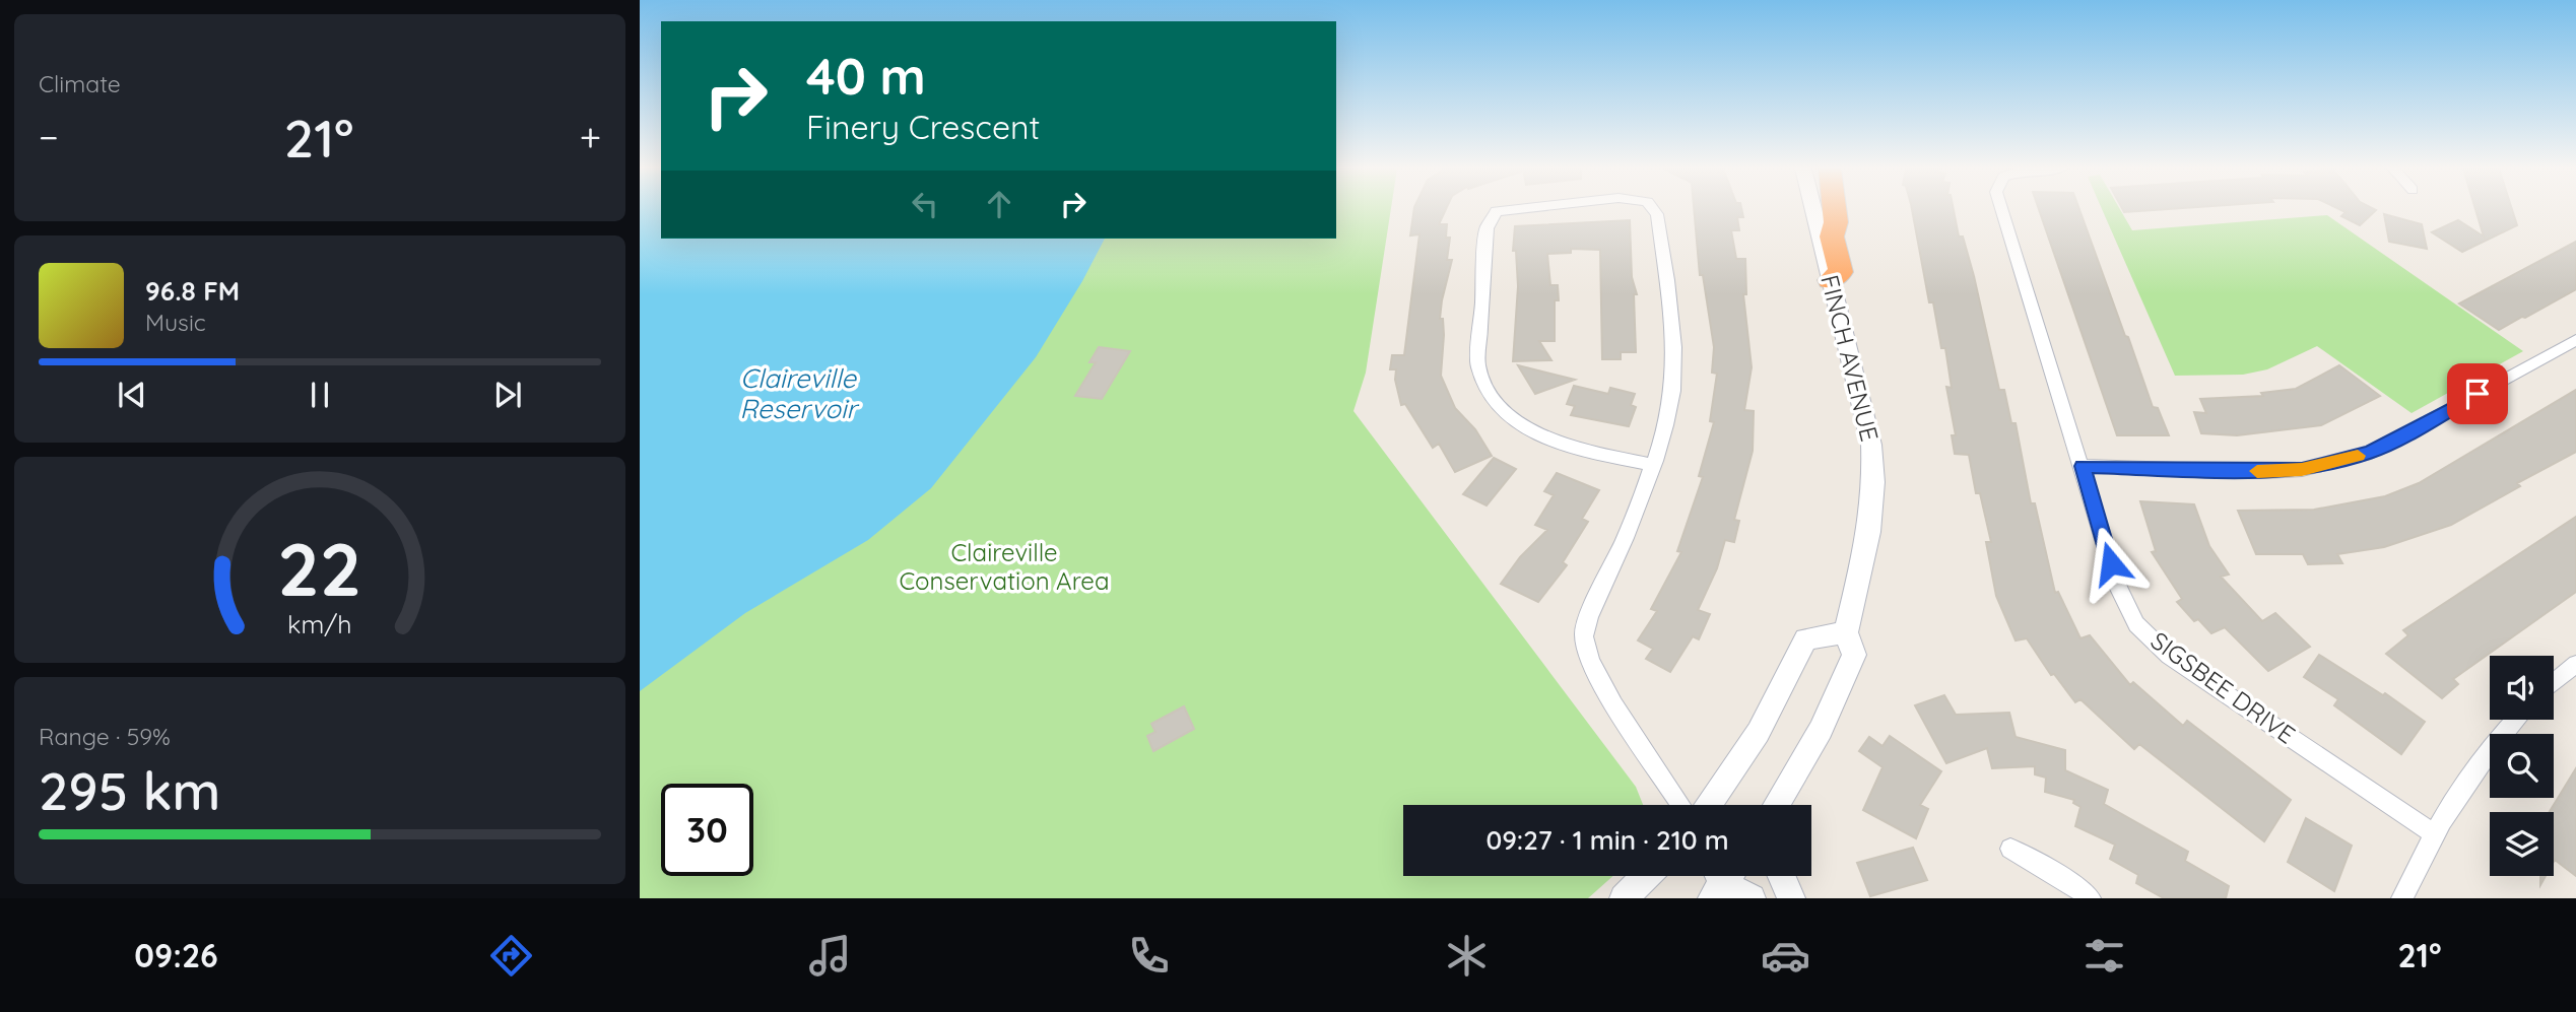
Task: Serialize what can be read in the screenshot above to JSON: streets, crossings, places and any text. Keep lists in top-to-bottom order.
{
  "streets": {
    "main road": ["FINCH AVENUE"],
    "street": ["SIGSBEE DRIVE"]
  },
  "water": ["Claireville Reservoir"],
  "parks": ["Claireville Conservation Area"],
  "page": {
    "tile": [
      "Climate",
      ["Range · 59%", "295 km"]
    ],
    "turn": ["40 m", "Finery Crescent"],
    "heat": ["−", "21°", "+"],
    "song": ["96.8 FM", "Music"],
    "limit": "30",
    "trip": "09:27 · 1 min · 210 m",
    "tabs": ["09:26", "21°"],
    "gauge": ["22", "km/h"]
  }
}
